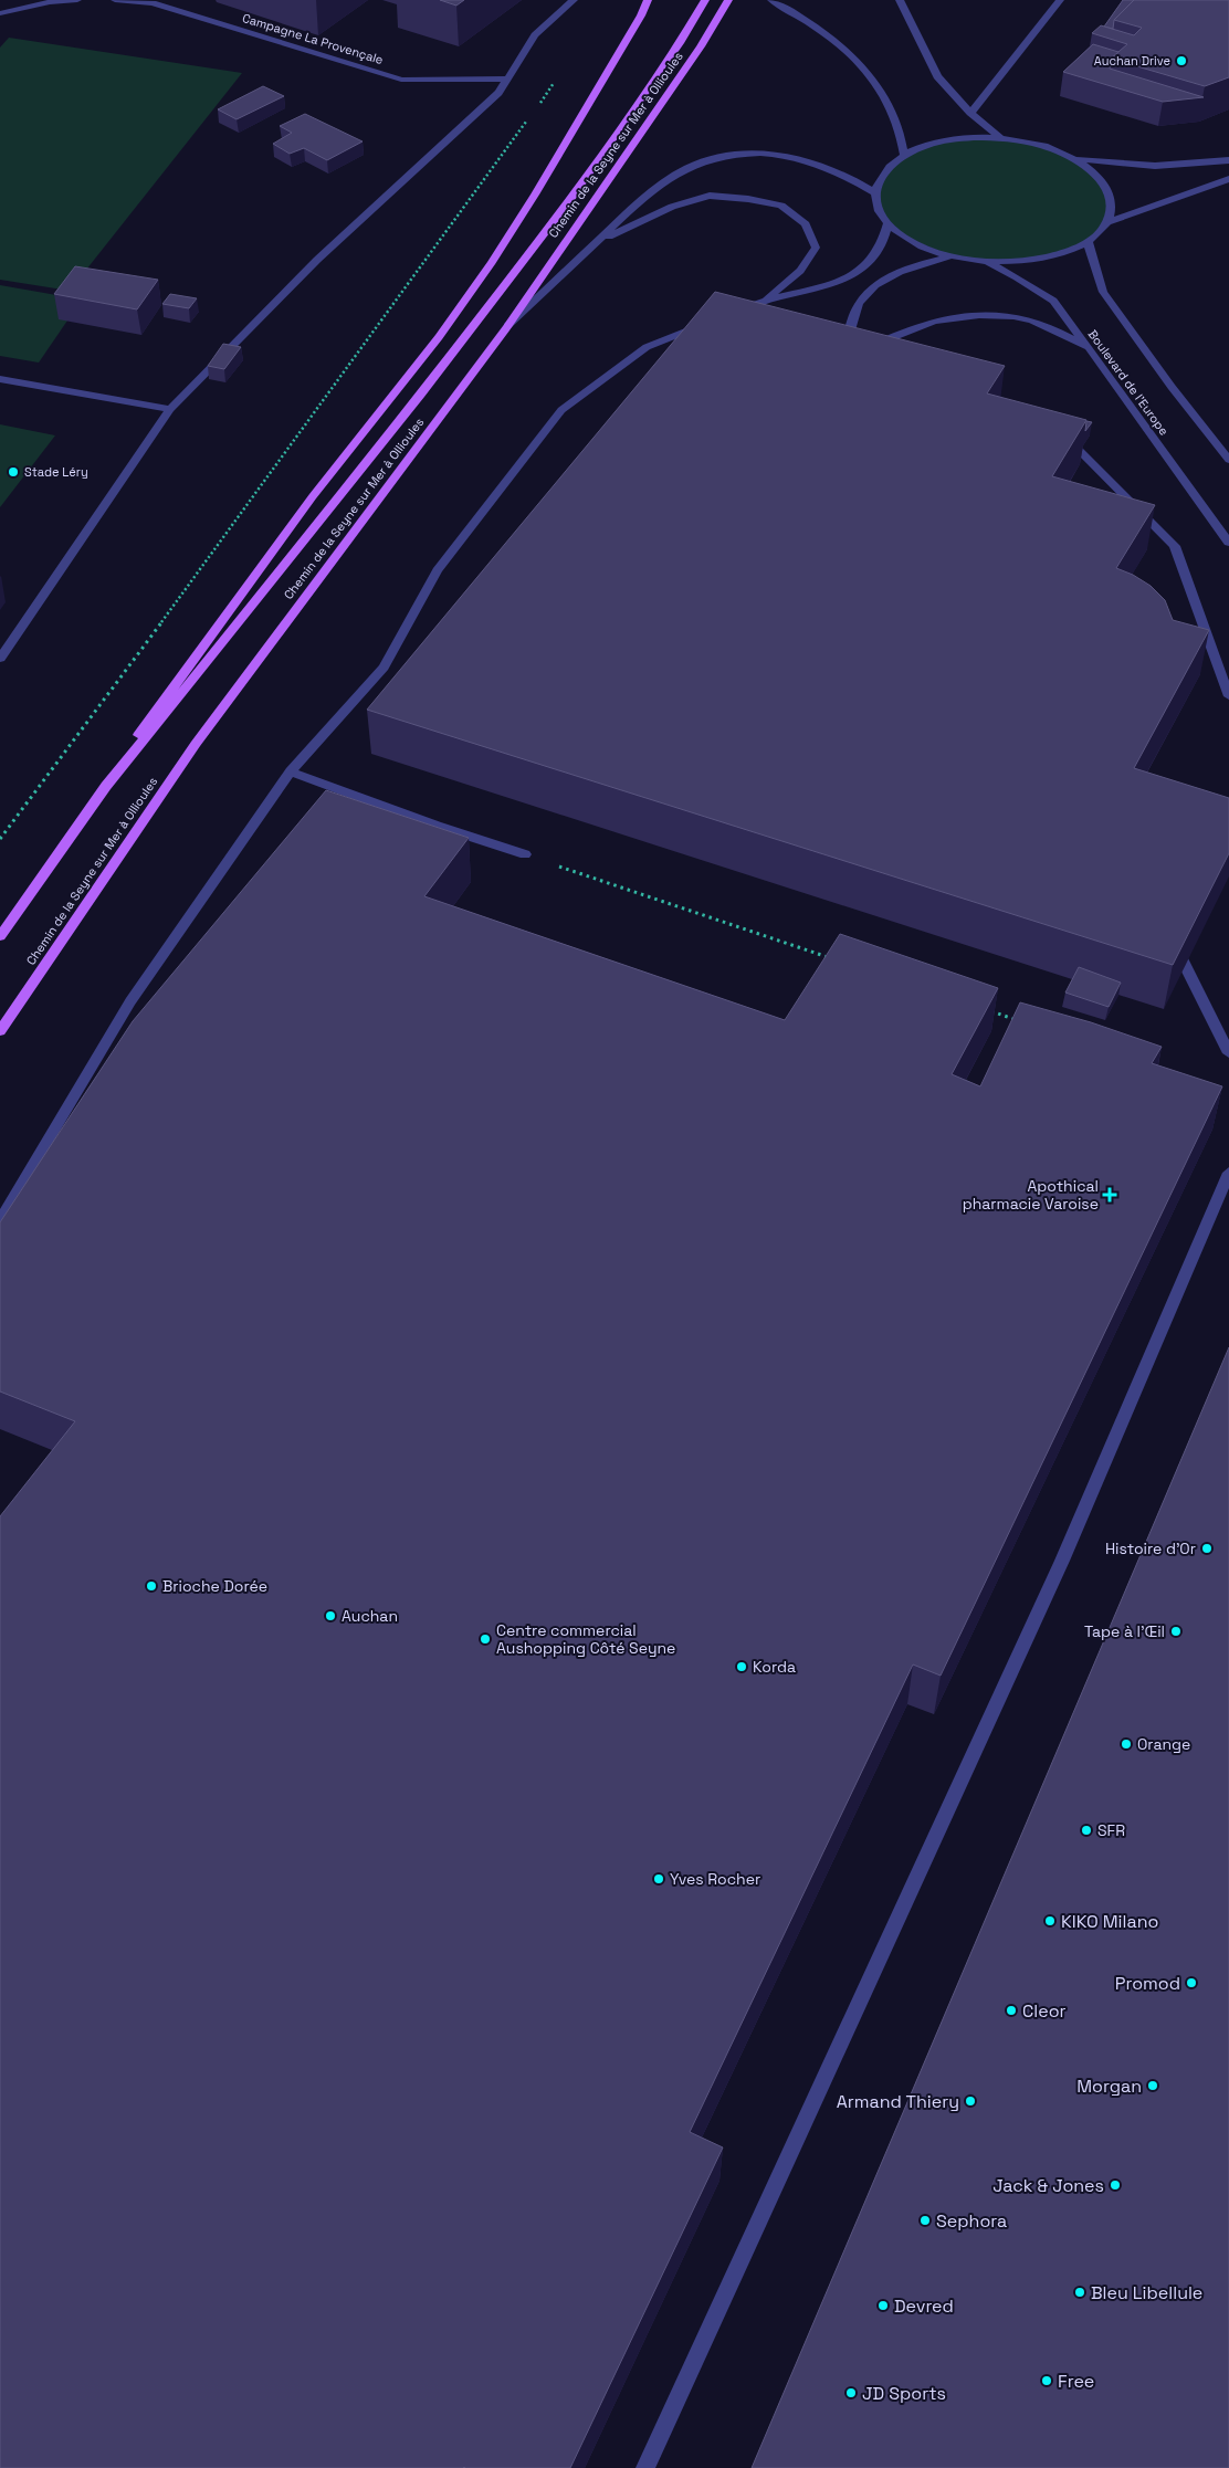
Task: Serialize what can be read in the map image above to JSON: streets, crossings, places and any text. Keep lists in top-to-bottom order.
{
  "streets": {
    "main road": ["Chemin de la Seyne sur Mer à Ollioules"],
    "street": ["Campagne La Provençale", "Boulevard de l'Europe"]
  },
  "places": {
    "other": [
      "Auchan Drive",
      "Stade Léry",
      "Histoire d'Or",
      "Brioche Dorée",
      "Auchan",
      "Tape à l'Œil",
      "Centre commercial Aushopping Côté Seyne",
      "Korda",
      "Orange",
      "SFR",
      "Yves Rocher",
      "KIKO Milano",
      "Promod",
      "Cleor",
      "Morgan",
      "Armand Thiery",
      "Jack & Jones",
      "Sephora",
      "Bleu Libellule",
      "Devred",
      "Free",
      "JD Sports"
    ],
    "health": ["Apothical pharmacie Varoise"]
  }
}
